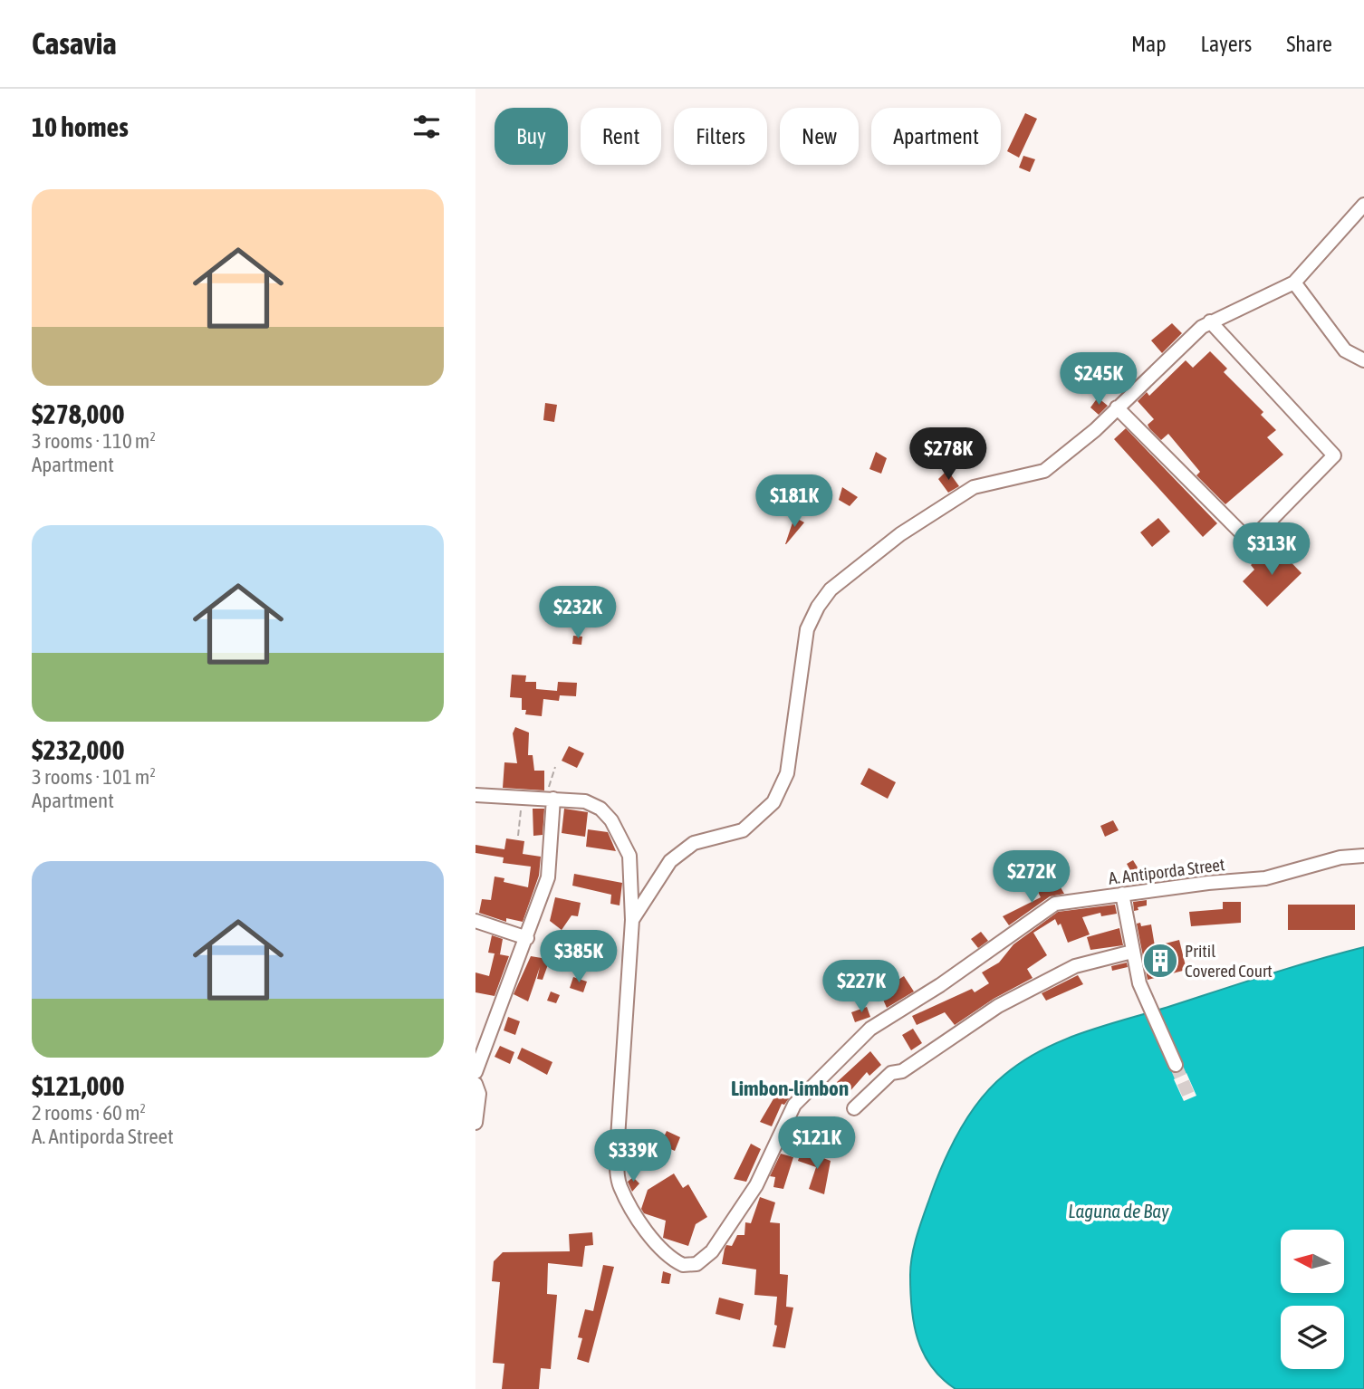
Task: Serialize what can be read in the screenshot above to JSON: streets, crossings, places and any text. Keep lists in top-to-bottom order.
{
  "streets": {
    "street": ["A. Antiporda Street"]
  },
  "districts": ["Limbon-limbon"],
  "water": ["Laguna de Bay"],
  "places": {
    "building": ["Pritil Covered Court"]
  },
  "north": "left",
  "page": {
    "header": "Casavia",
    "nav": ["Map", "Layers", "Share"],
    "heading": "10 homes",
    "chip": [
      "Buy",
      "Rent",
      "Filters",
      "New",
      "Apartment"
    ],
    "list": [
      {
        "name": "$278,000",
        "note": "3 rooms · 110 m² · Apartment"
      },
      {
        "name": "$232,000",
        "note": "3 rooms · 101 m² · Apartment"
      },
      {
        "name": "$121,000",
        "note": "2 rooms · 60 m² · A. Antiporda Street"
      }
    ],
    "price": [
      "$245K",
      "$278K",
      "$181K",
      "$313K",
      "$232K",
      "$272K",
      "$385K",
      "$227K",
      "$121K",
      "$339K"
    ]
  }
}
